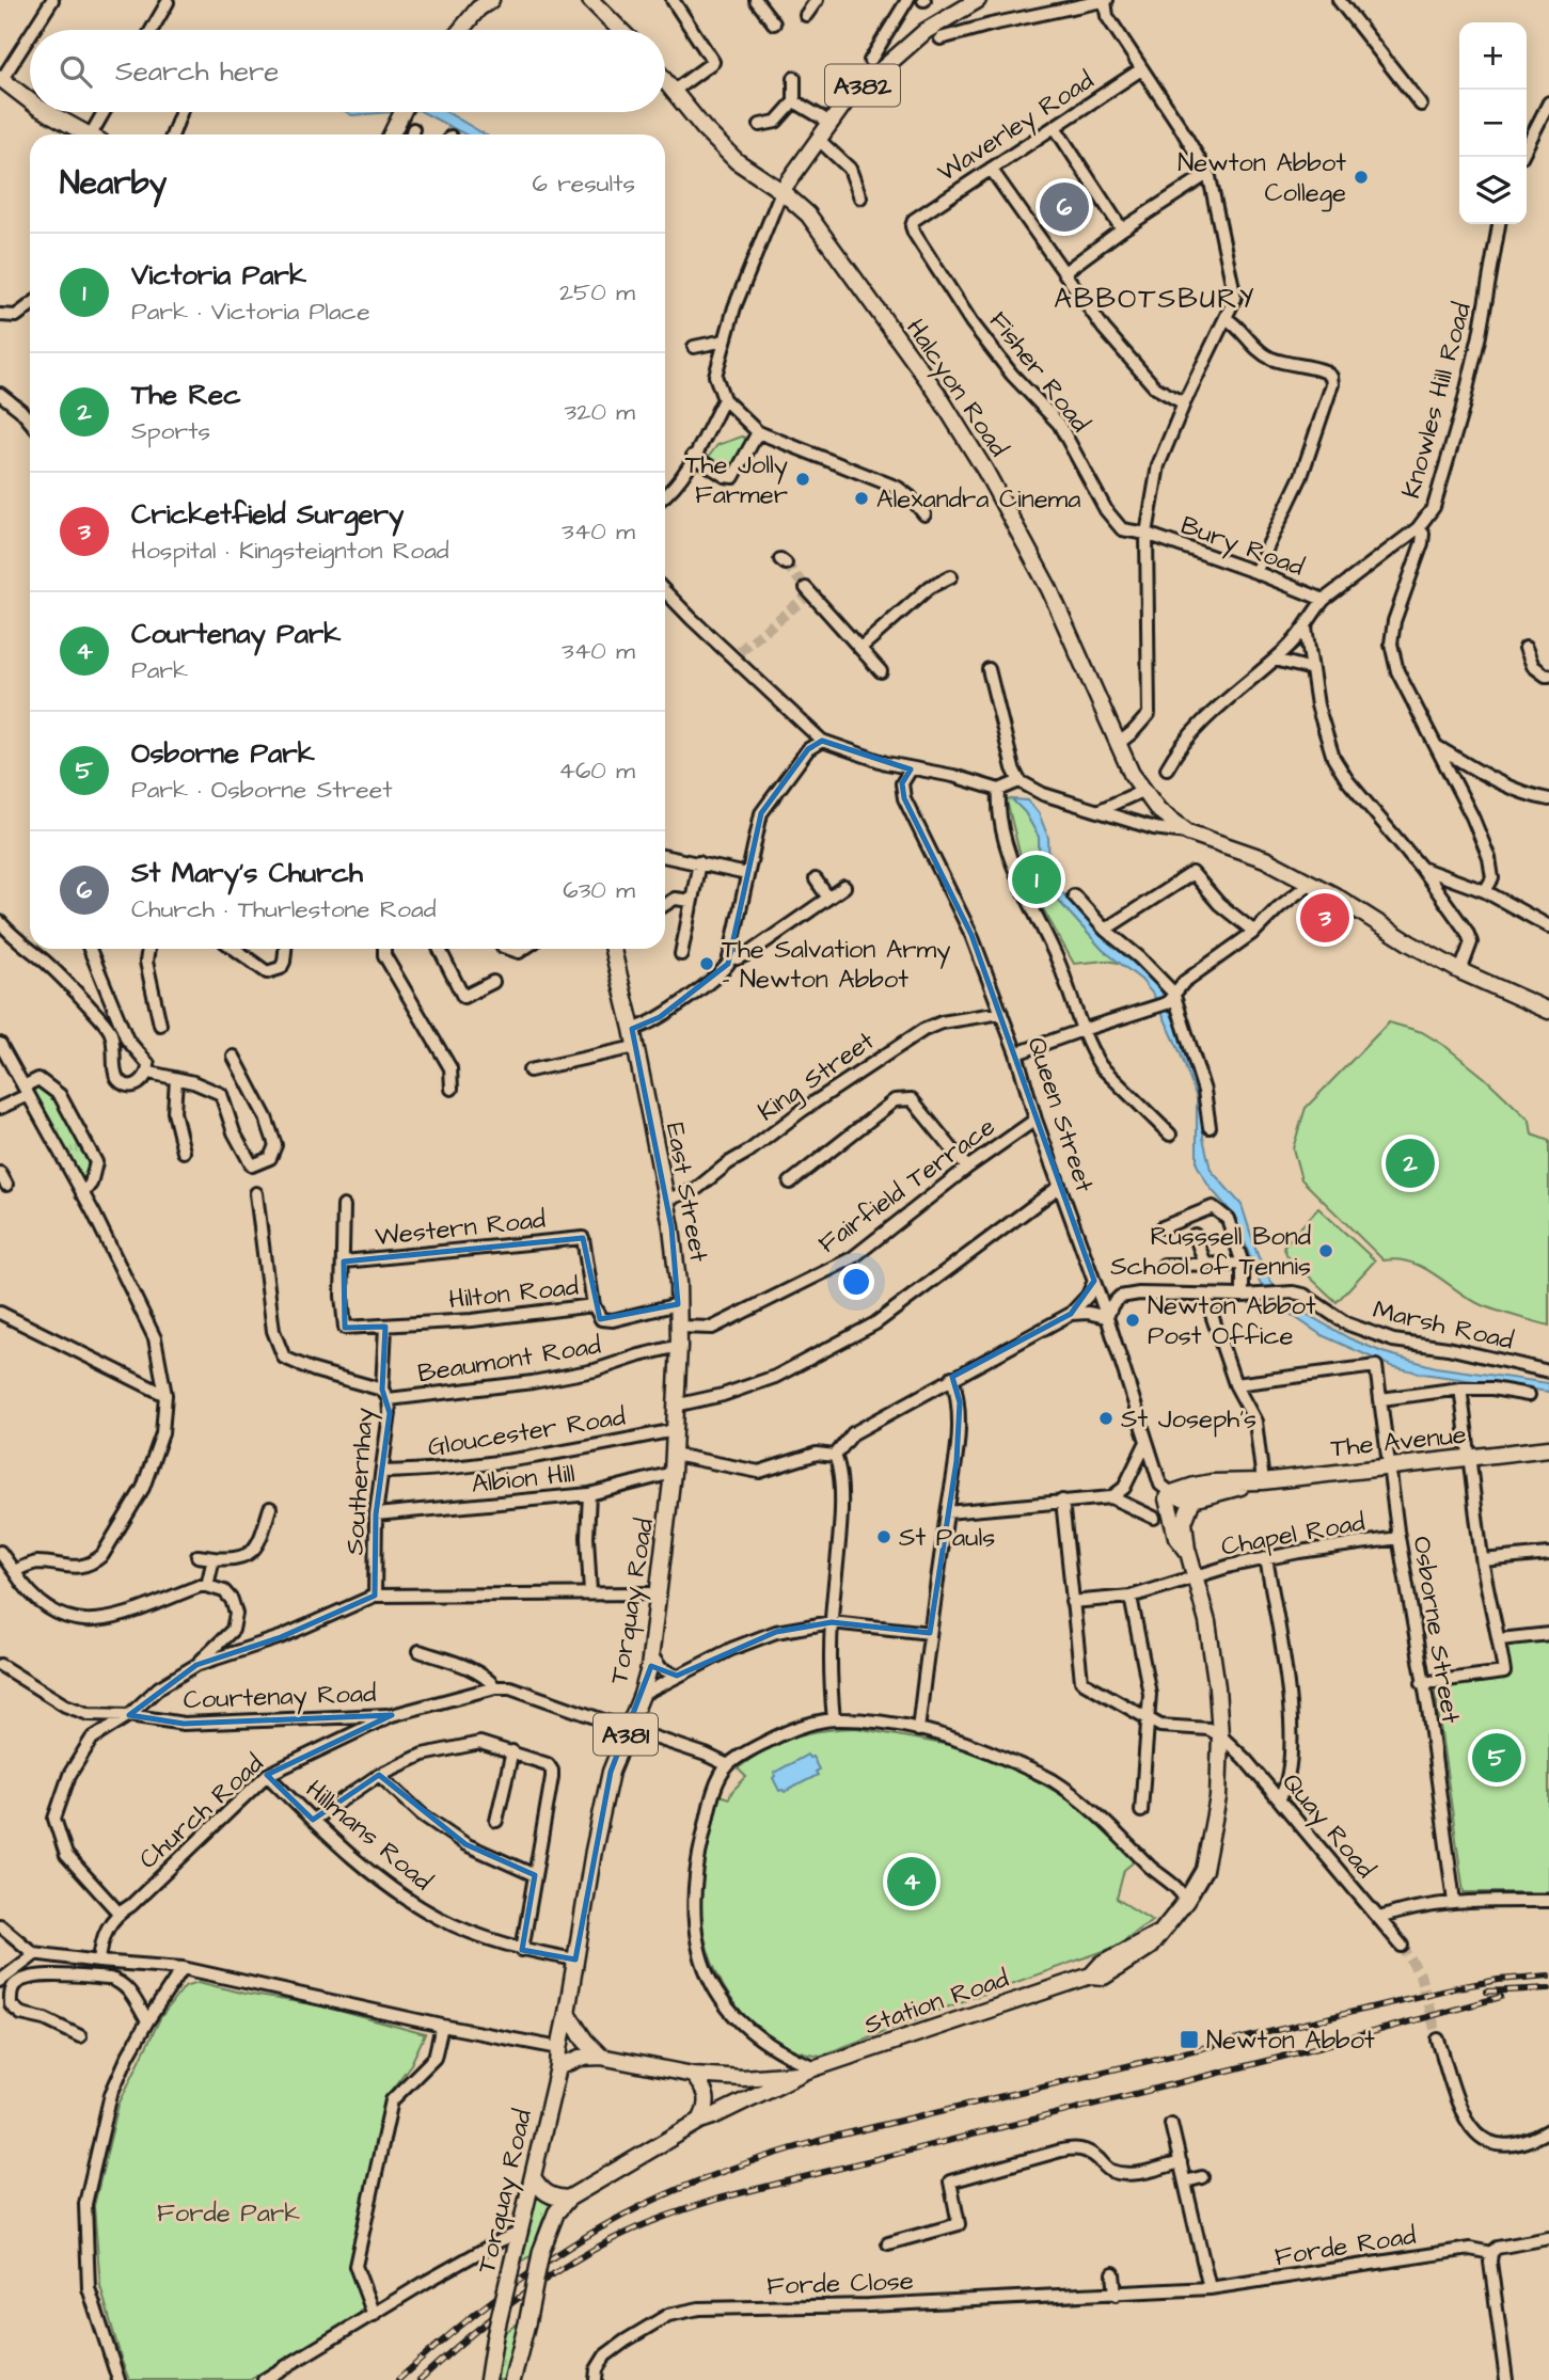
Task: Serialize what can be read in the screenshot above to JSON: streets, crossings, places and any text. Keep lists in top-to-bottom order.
{
  "streets": {
    "main road": [
      "A382",
      "Halcyon Road",
      "Queen Street",
      "East Street",
      "The Avenue",
      "Torquay Road",
      "A381",
      "Station Road"
    ],
    "street": [
      "Waverley Road",
      "Fisher Road",
      "Knowles Hill Road",
      "Bury Road",
      "King Street",
      "Fairfield Terrace",
      "Western Road",
      "Hilton Road",
      "Marsh Road",
      "Beaumont Road",
      "Gloucester Road",
      "Albion Hill",
      "Southernhay",
      "Chapel Road",
      "Osborne Street",
      "Courtenay Road",
      "Church Road",
      "Quay Road",
      "Hillmans Road",
      "Forde Road",
      "Forde Close"
    ]
  },
  "crossings": [
    ["A382", "Halcyon Road"],
    ["Waverley Road", "Fisher Road"],
    ["Fisher Road", "Bury Road"],
    ["Knowles Hill Road", "Bury Road"],
    ["King Street", "Queen Street"],
    ["King Street", "East Street"],
    ["Queen Street", "Fairfield Terrace"],
    ["Queen Street", "The Avenue"],
    ["Queen Street", "Chapel Road"],
    ["Queen Street", "Quay Road"],
    ["Queen Street", "Station Road"],
    ["Fairfield Terrace", "East Street"],
    ["East Street", "Hilton Road"],
    ["East Street", "Beaumont Road"],
    ["East Street", "Gloucester Road"],
    ["East Street", "Torquay Road"],
    ["Western Road", "Hilton Road"],
    ["Hilton Road", "Southernhay"],
    ["Beaumont Road", "Southernhay"],
    ["Gloucester Road", "Southernhay"],
    ["The Avenue", "Osborne Street"],
    ["Albion Hill", "Southernhay"],
    ["Albion Hill", "Torquay Road"],
    ["Chapel Road", "Osborne Street"],
    ["Torquay Road", "Church Road"],
    ["Torquay Road", "Hillmans Road"],
    ["Torquay Road", "Station Road"],
    ["Courtenay Road", "Church Road"],
    ["Church Road", "Hillmans Road"],
    ["Forde Road", "Forde Close"]
  ],
  "districts": ["ABBOTSBURY"],
  "parks": ["Forde Park"],
  "places": {
    "other": [
      "Newton Abbot College",
      "The Jolly Farmer",
      "Alexandra Cinema",
      "The Salvation Army - Newton Abbot",
      "Russsell Bond School of Tennis",
      "Newton Abbot Post Office",
      "St Joseph's",
      "St Pauls"
    ],
    "transit": ["Newton Abbot"]
  },
  "page": {
    "map_buttons": ["+", "−"],
    "search": "Search here",
    "heading": ["Nearby", "6 results"],
    "pins": [
      "6",
      "1",
      "3",
      "2",
      "5",
      "4"
    ],
    "list": [
      {
        "mark": "1",
        "name": "Victoria Park",
        "note": "Park · Victoria Place",
        "value": "250 m"
      },
      {
        "mark": "2",
        "name": "The Rec",
        "note": "Sports",
        "value": "320 m"
      },
      {
        "mark": "3",
        "name": "Cricketfield Surgery",
        "note": "Hospital · Kingsteignton Road",
        "value": "340 m"
      },
      {
        "mark": "4",
        "name": "Courtenay Park",
        "note": "Park",
        "value": "340 m"
      },
      {
        "mark": "5",
        "name": "Osborne Park",
        "note": "Park · Osborne Street",
        "value": "460 m"
      },
      {
        "mark": "6",
        "name": "St Mary's Church",
        "note": "Church · Thurlestone Road",
        "value": "630 m"
      }
    ]
  }
}
